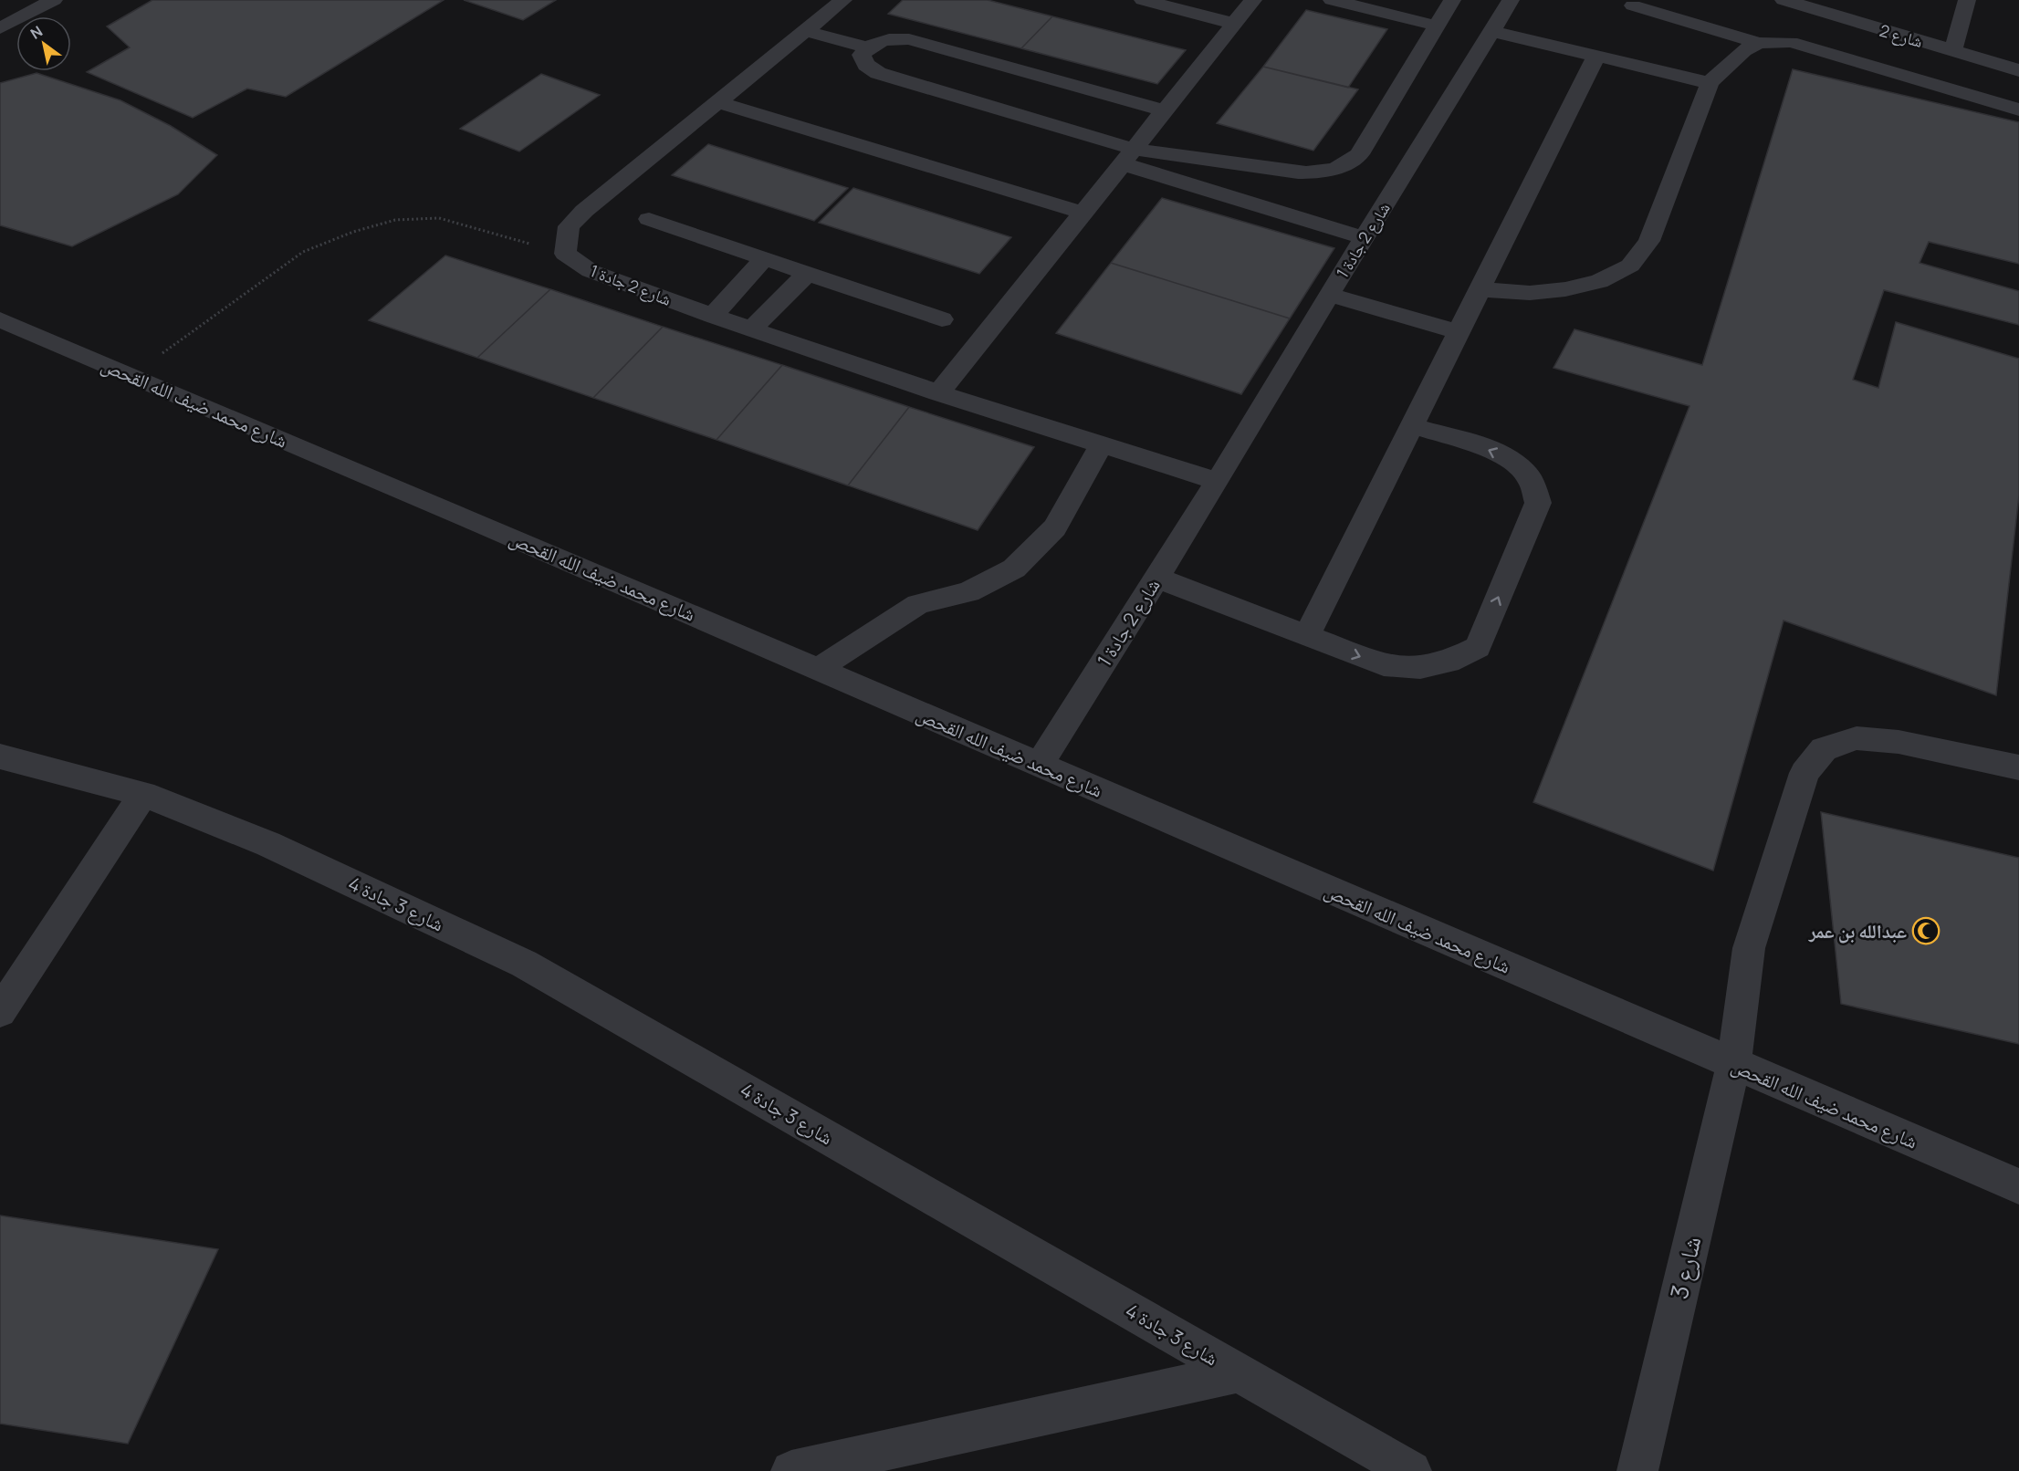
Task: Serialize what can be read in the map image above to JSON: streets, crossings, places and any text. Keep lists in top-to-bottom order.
{
  "streets": {
    "street": [
      "شارع 2",
      "شارع 2 جادة 1",
      "شارع محمد ضيف الله القحص",
      "شارع 3 جادة 4",
      "شارع 3"
    ]
  },
  "crossings": [
    ["شارع 2 جادة 1", "شارع محمد ضيف الله القحص"],
    ["شارع محمد ضيف الله القحص", "شارع 3"]
  ],
  "places": {
    "mosque": ["عبدالله بن عمر"]
  },
  "north": "top left"
}
